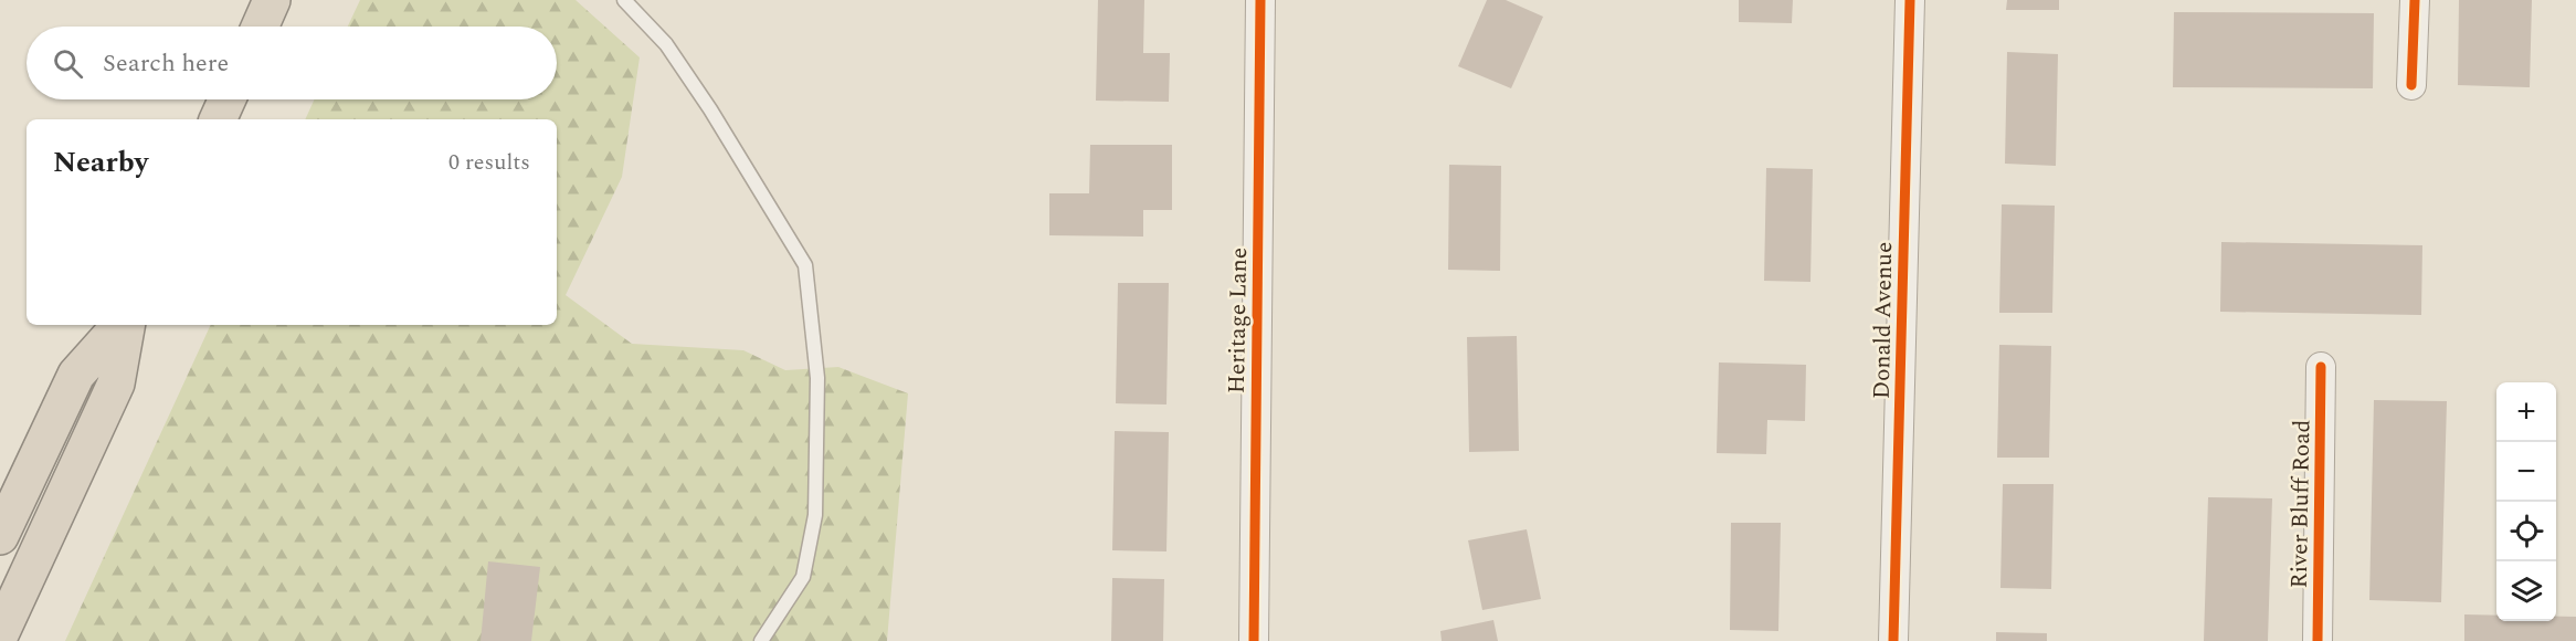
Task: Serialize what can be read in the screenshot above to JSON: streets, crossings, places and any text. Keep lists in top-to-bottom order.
{
  "streets": {
    "street": ["Heritage Lane", "Donald Avenue", "River Bluff Road"]
  },
  "page": {
    "search": "Search here",
    "heading": ["Nearby", "0 results"],
    "map_buttons": ["+", "−"]
  }
}
